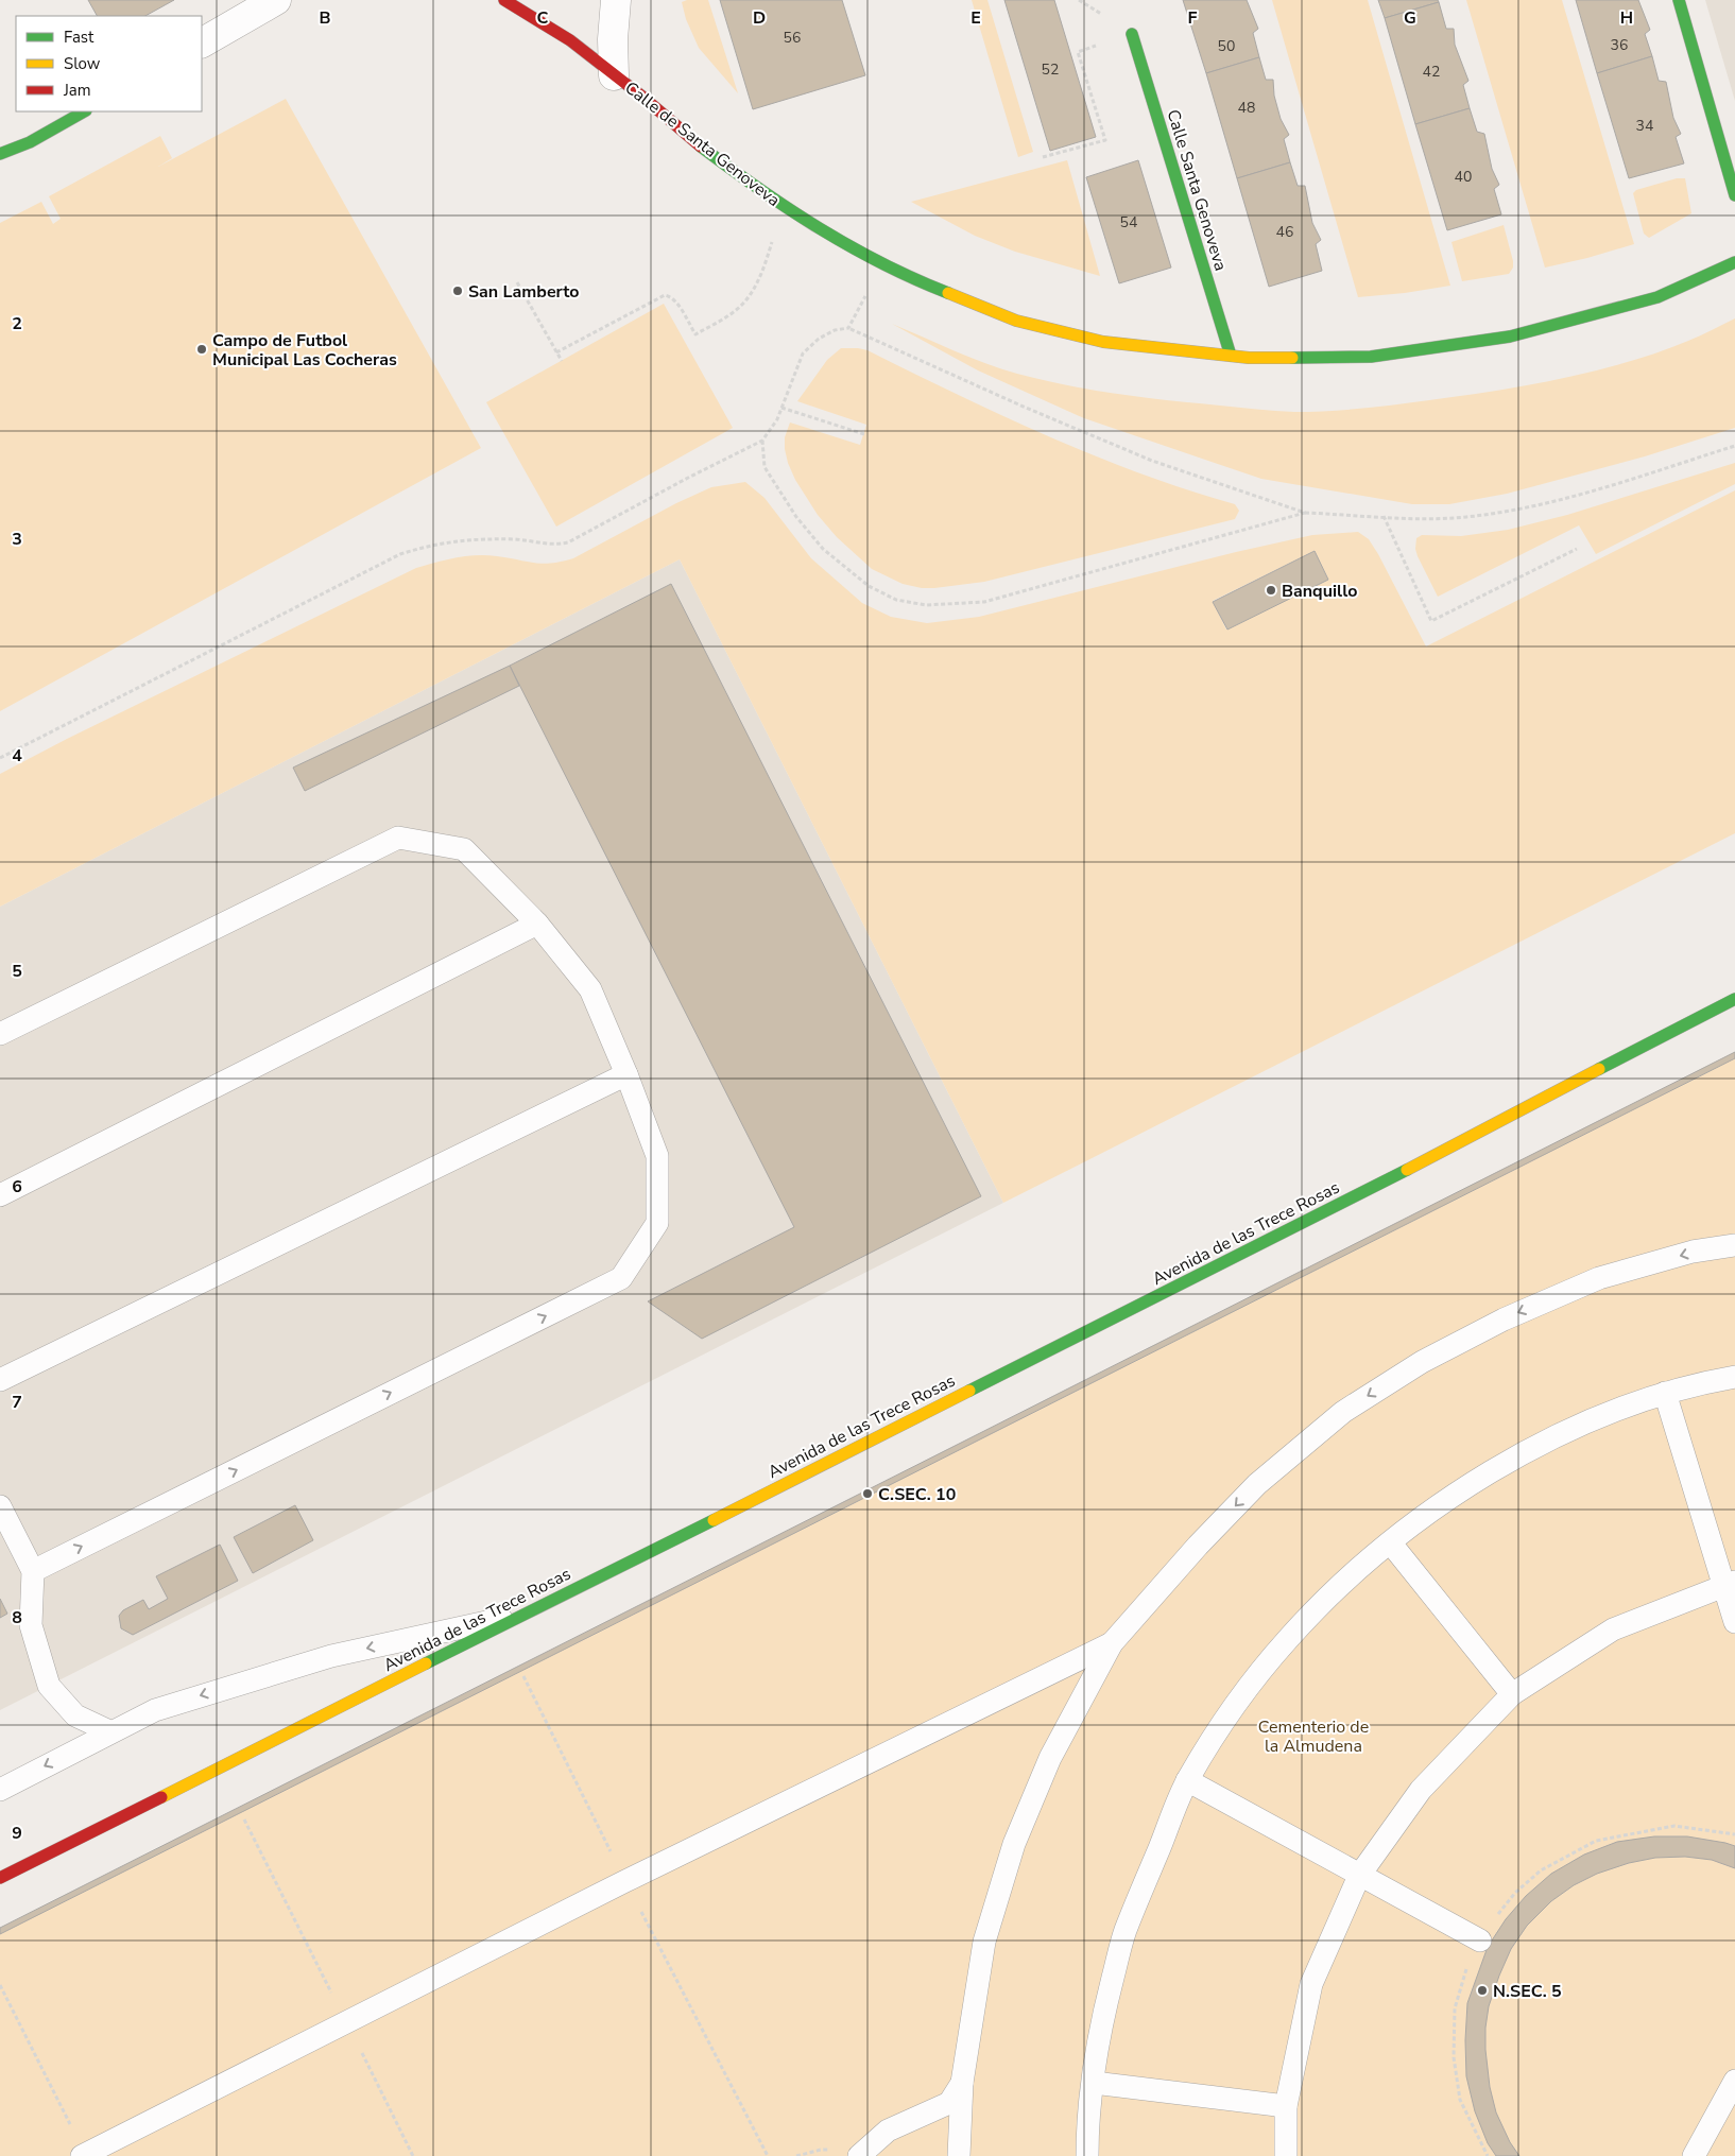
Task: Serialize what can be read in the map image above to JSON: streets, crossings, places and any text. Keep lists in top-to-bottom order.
{
  "streets": {
    "street": ["Calle de Santa Genoveva", "Calle Santa Genoveva", "Avenida de las Trece Rosas"]
  },
  "crossings": [
    ["Calle de Santa Genoveva", "Calle Santa Genoveva"]
  ],
  "parks": ["Cementerio de la Almudena"],
  "places": [
    "San Lamberto",
    "Campo de Futbol Municipal Las Cocheras",
    "Banquillo",
    "C.SEC. 10",
    "N.SEC. 5"
  ],
  "house_numbers": [
    "56",
    "36",
    "50",
    "52",
    "42",
    "48",
    "34",
    "40",
    "54",
    "46"
  ],
  "legend": ["Fast", "Slow", "Jam"],
  "grid": {
    "columns": [
      "B",
      "C",
      "D",
      "E",
      "F",
      "G",
      "H"
    ],
    "rows": [
      "2",
      "3",
      "4",
      "5",
      "6",
      "7",
      "8",
      "9"
    ]
  }
}
